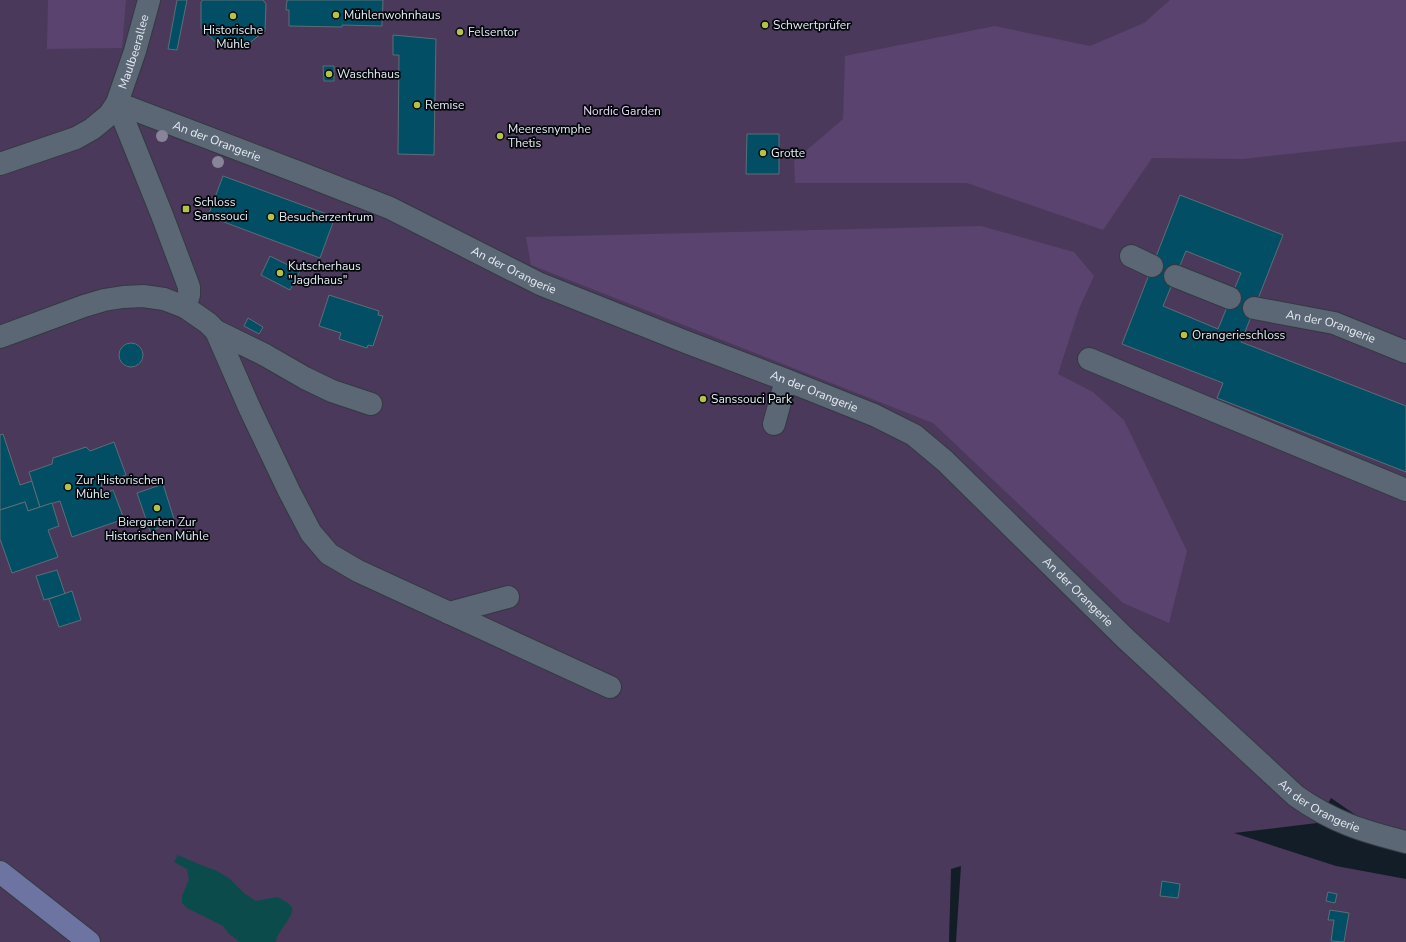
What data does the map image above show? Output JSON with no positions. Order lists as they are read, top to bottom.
{
  "streets": {
    "street": ["Maulbeerallee", "An der Orangerie"]
  },
  "crossings": [
    ["Maulbeerallee", "An der Orangerie"]
  ],
  "parks": ["Nordic Garden"],
  "places": {
    "other": [
      "Mühlenwohnhaus",
      "Historische Mühle",
      "Schwertprüfer",
      "Felsentor",
      "Waschhaus",
      "Remise",
      "Meeresnymphe Thetis",
      "Grotte",
      "Besucherzentrum",
      "Kutscherhaus \"Jagdhaus\"",
      "Orangerieschloss",
      "Sanssouci Park",
      "Zur Historischen Mühle",
      "Biergarten Zur Historischen Mühle"
    ],
    "transit": ["Schloss Sanssouci"]
  }
}
